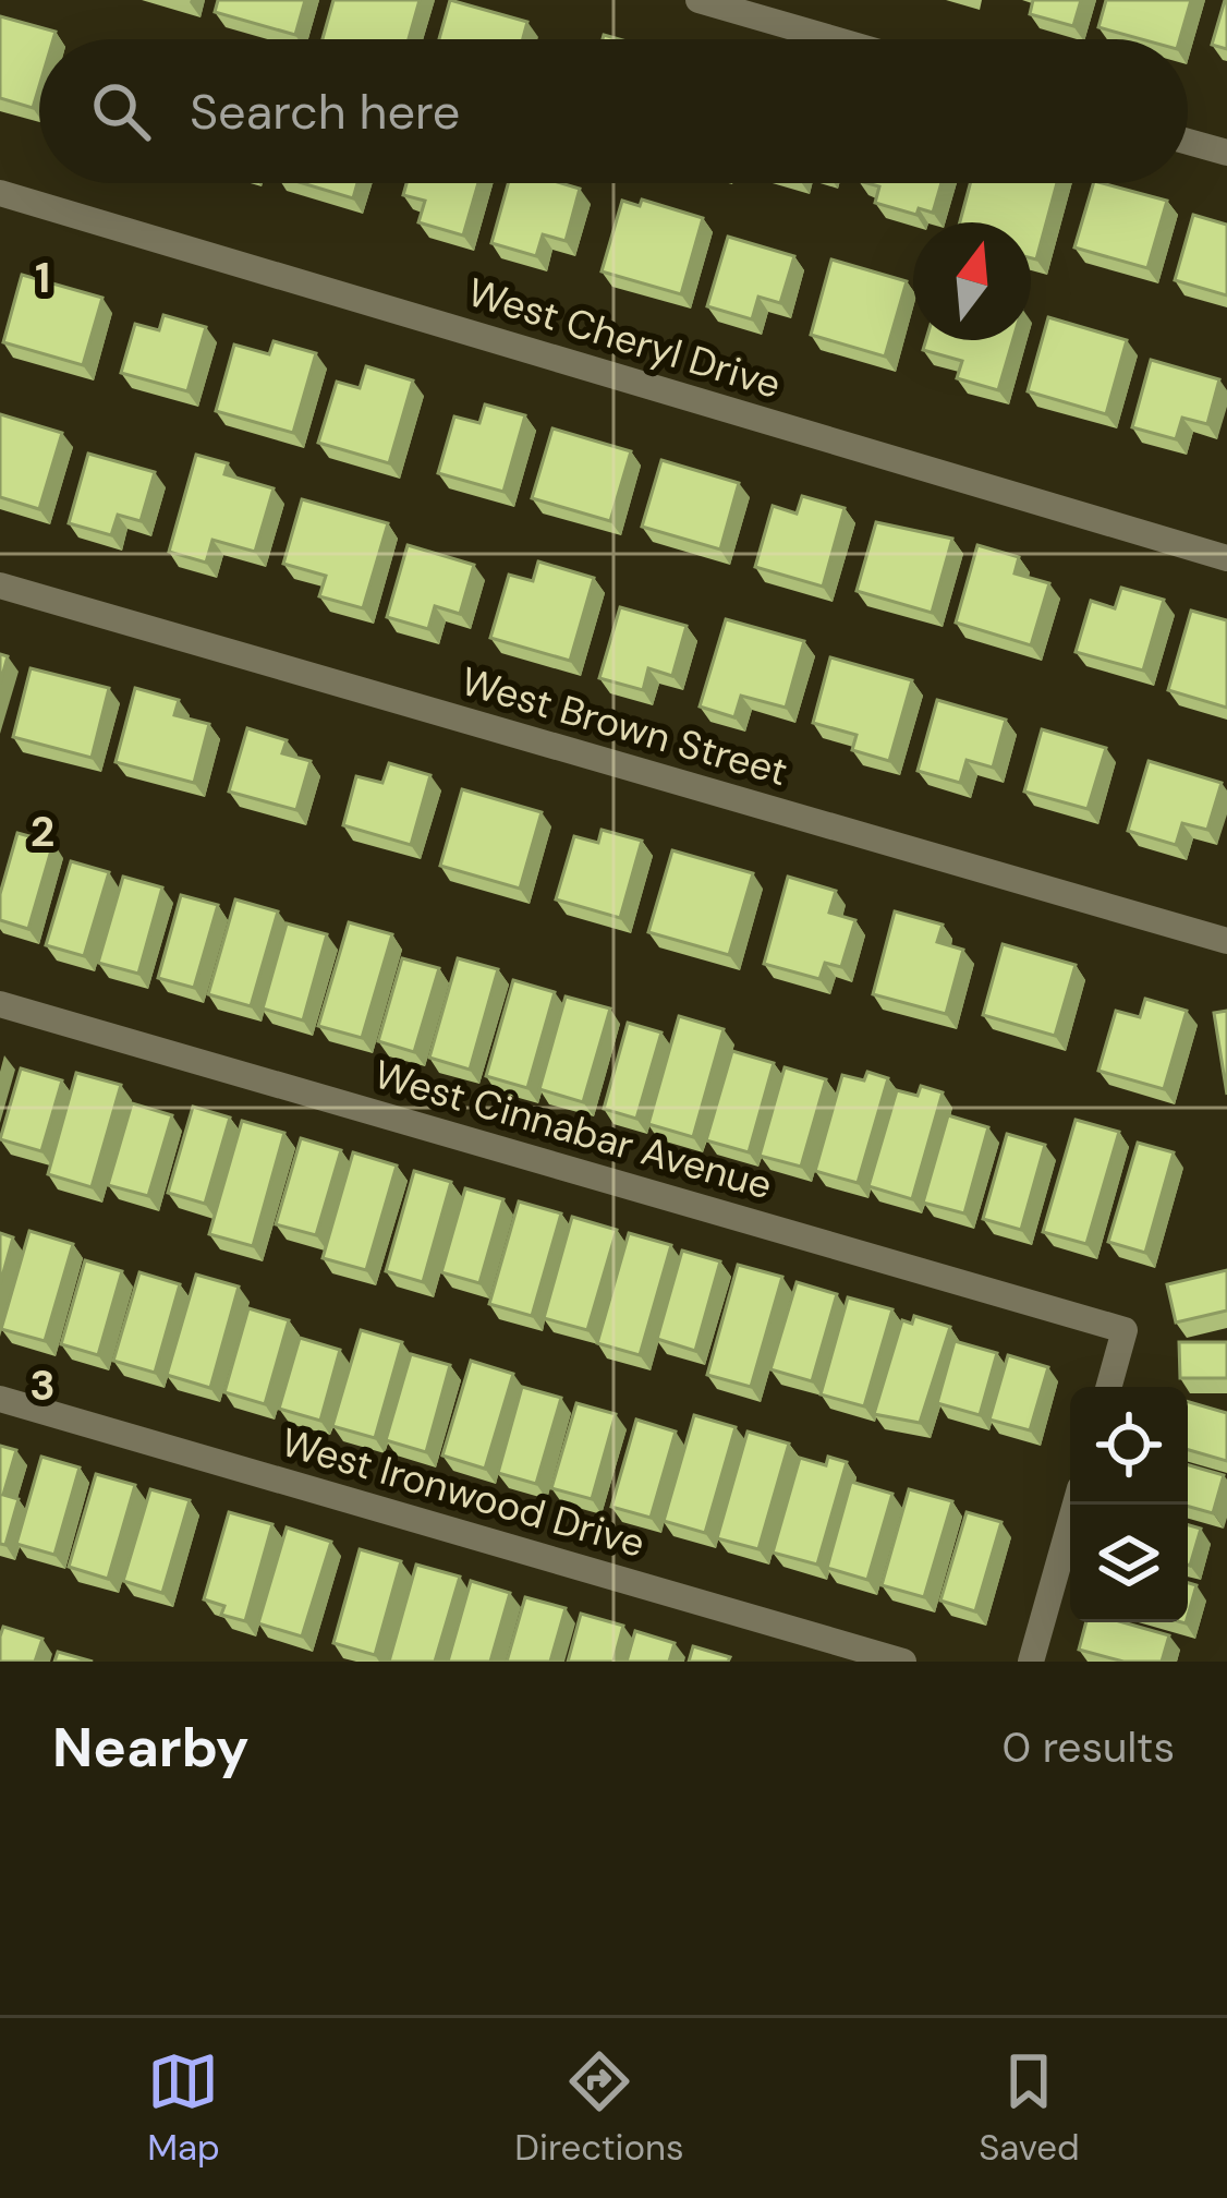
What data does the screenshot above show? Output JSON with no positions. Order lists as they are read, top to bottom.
{
  "streets": {
    "street": [
      "West Cheryl Drive",
      "West Brown Street",
      "West Cinnabar Avenue",
      "West Ironwood Drive"
    ]
  },
  "north": "top",
  "page": {
    "search": "Search here",
    "heading": ["Nearby", "0 results"],
    "nav": ["Map", "Directions", "Saved"]
  },
  "grid": {
    "rows": ["1", "2", "3"]
  }
}
